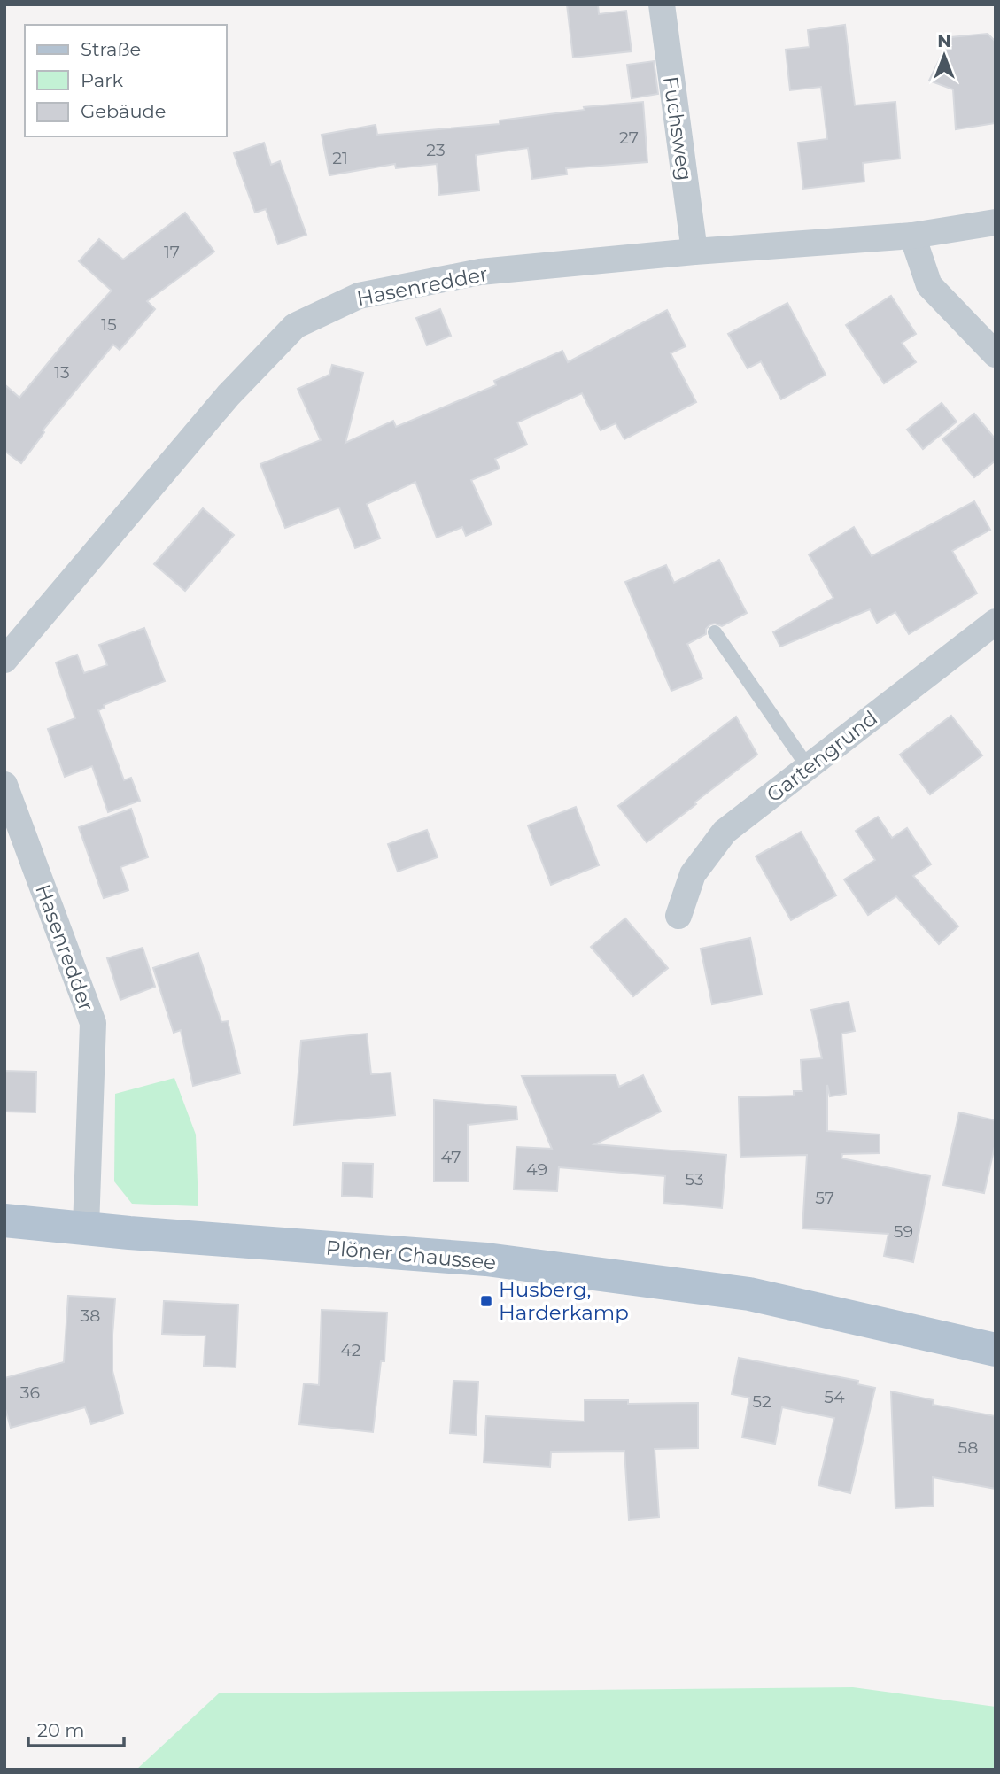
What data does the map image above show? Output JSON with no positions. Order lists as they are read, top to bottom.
{
  "streets": {
    "main road": ["Plöner Chaussee"],
    "street": ["Fuchsweg", "Hasenredder", "Gartengrund"]
  },
  "crossings": [
    ["Fuchsweg", "Hasenredder"],
    ["Hasenredder", "Plöner Chaussee"]
  ],
  "places": {
    "transit": ["Husberg, Harderkamp"]
  },
  "house_numbers": [
    "27",
    "23",
    "21",
    "17",
    "15",
    "13",
    "47",
    "49",
    "53",
    "57",
    "59",
    "38",
    "42",
    "36",
    "54",
    "52",
    "58"
  ],
  "legend": ["Straße", "Park", "Gebäude"],
  "scale_bar": "20 m",
  "north": "top"
}
